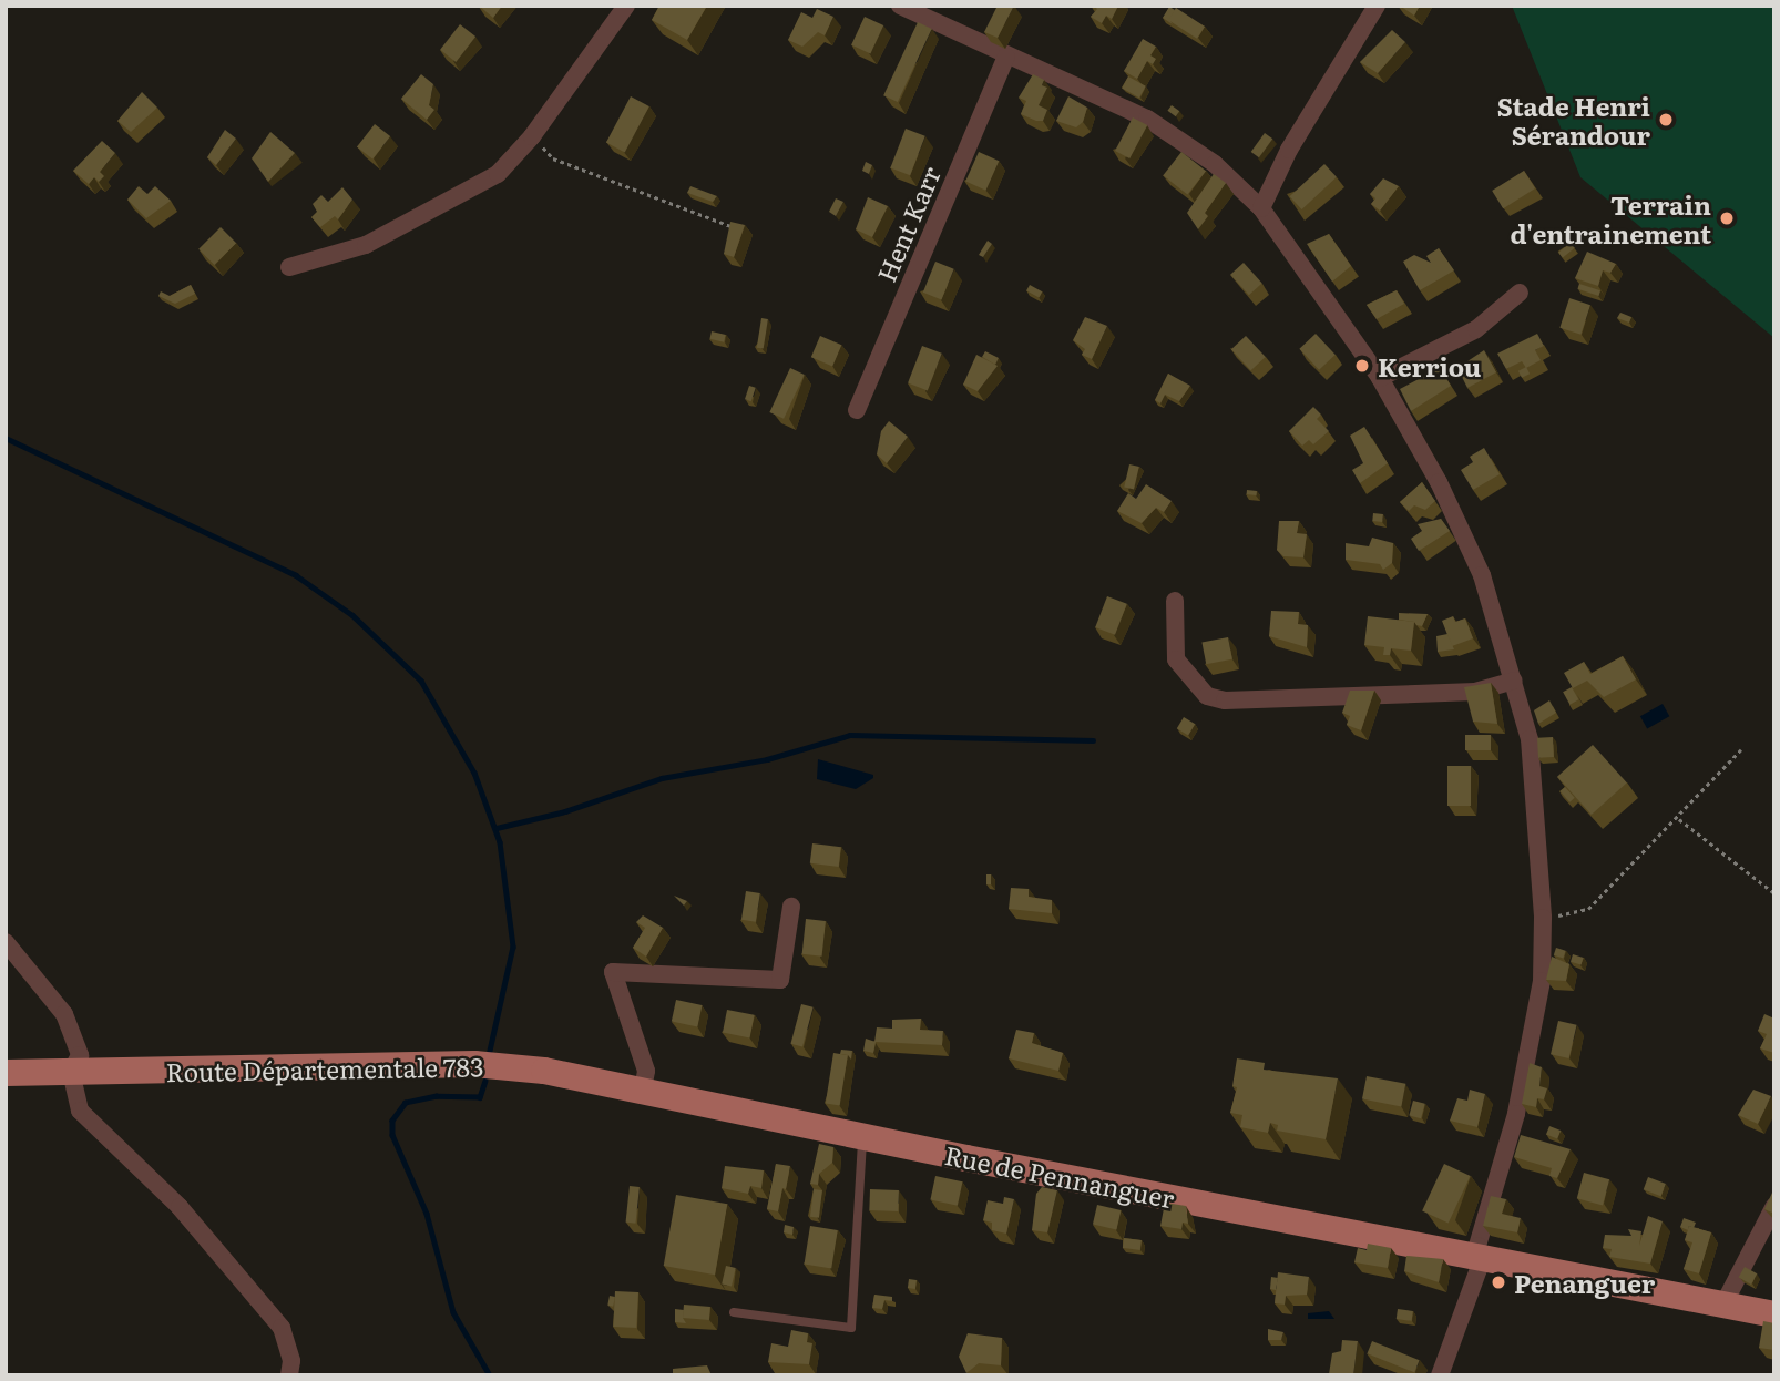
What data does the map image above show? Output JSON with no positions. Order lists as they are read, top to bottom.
{
  "streets": {
    "main road": ["Route Départementale 783", "Rue de Pennanguer"],
    "street": ["Hent Karr"]
  },
  "crossings": [
    ["Route Départementale 783", "Rue de Pennanguer"]
  ],
  "places": [
    "Stade Henri Sérandour",
    "Terrain d'entrainement",
    "Kerriou",
    "Penanguer"
  ]
}
